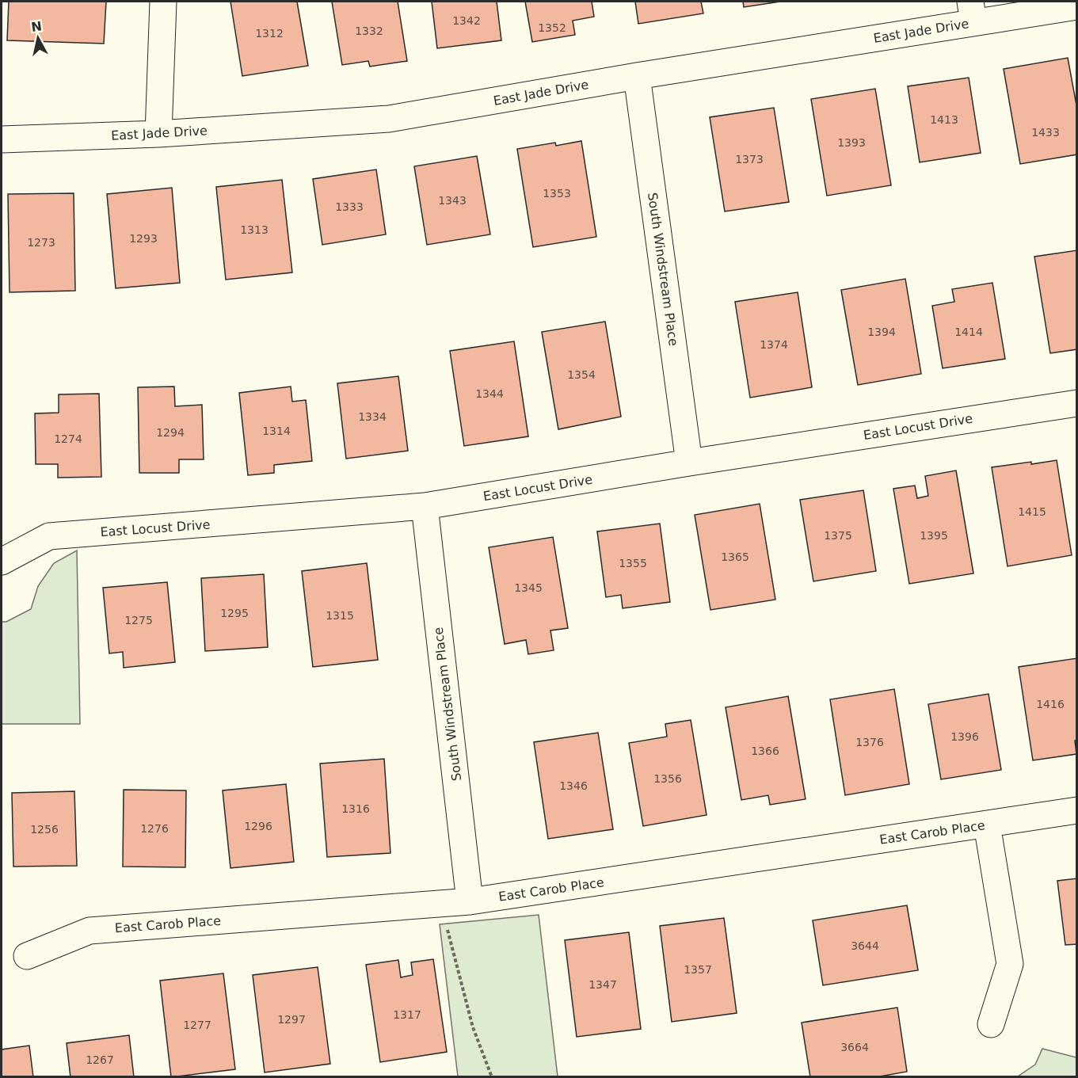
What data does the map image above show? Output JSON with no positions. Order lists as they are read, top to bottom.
{
  "streets": {
    "street": [
      "East Jade Drive",
      "South Windstream Place",
      "East Locust Drive",
      "East Carob Place"
    ]
  },
  "crossings": [
    ["East Jade Drive", "South Windstream Place"],
    ["South Windstream Place", "East Locust Drive"],
    ["South Windstream Place", "East Carob Place"]
  ],
  "house_numbers": [
    "1342",
    "1352",
    "1332",
    "1312",
    "1413",
    "1433",
    "1393",
    "1373",
    "1353",
    "1343",
    "1333",
    "1313",
    "1293",
    "1273",
    "1394",
    "1414",
    "1374",
    "1354",
    "1344",
    "1334",
    "1314",
    "1294",
    "1274",
    "1415",
    "1375",
    "1395",
    "1365",
    "1355",
    "1345",
    "1295",
    "1315",
    "1275",
    "1416",
    "1396",
    "1376",
    "1366",
    "1356",
    "1346",
    "1316",
    "1296",
    "1276",
    "1256",
    "3644",
    "1357",
    "1347",
    "1317",
    "1297",
    "1277",
    "3664",
    "1267"
  ],
  "north": "top"
}
